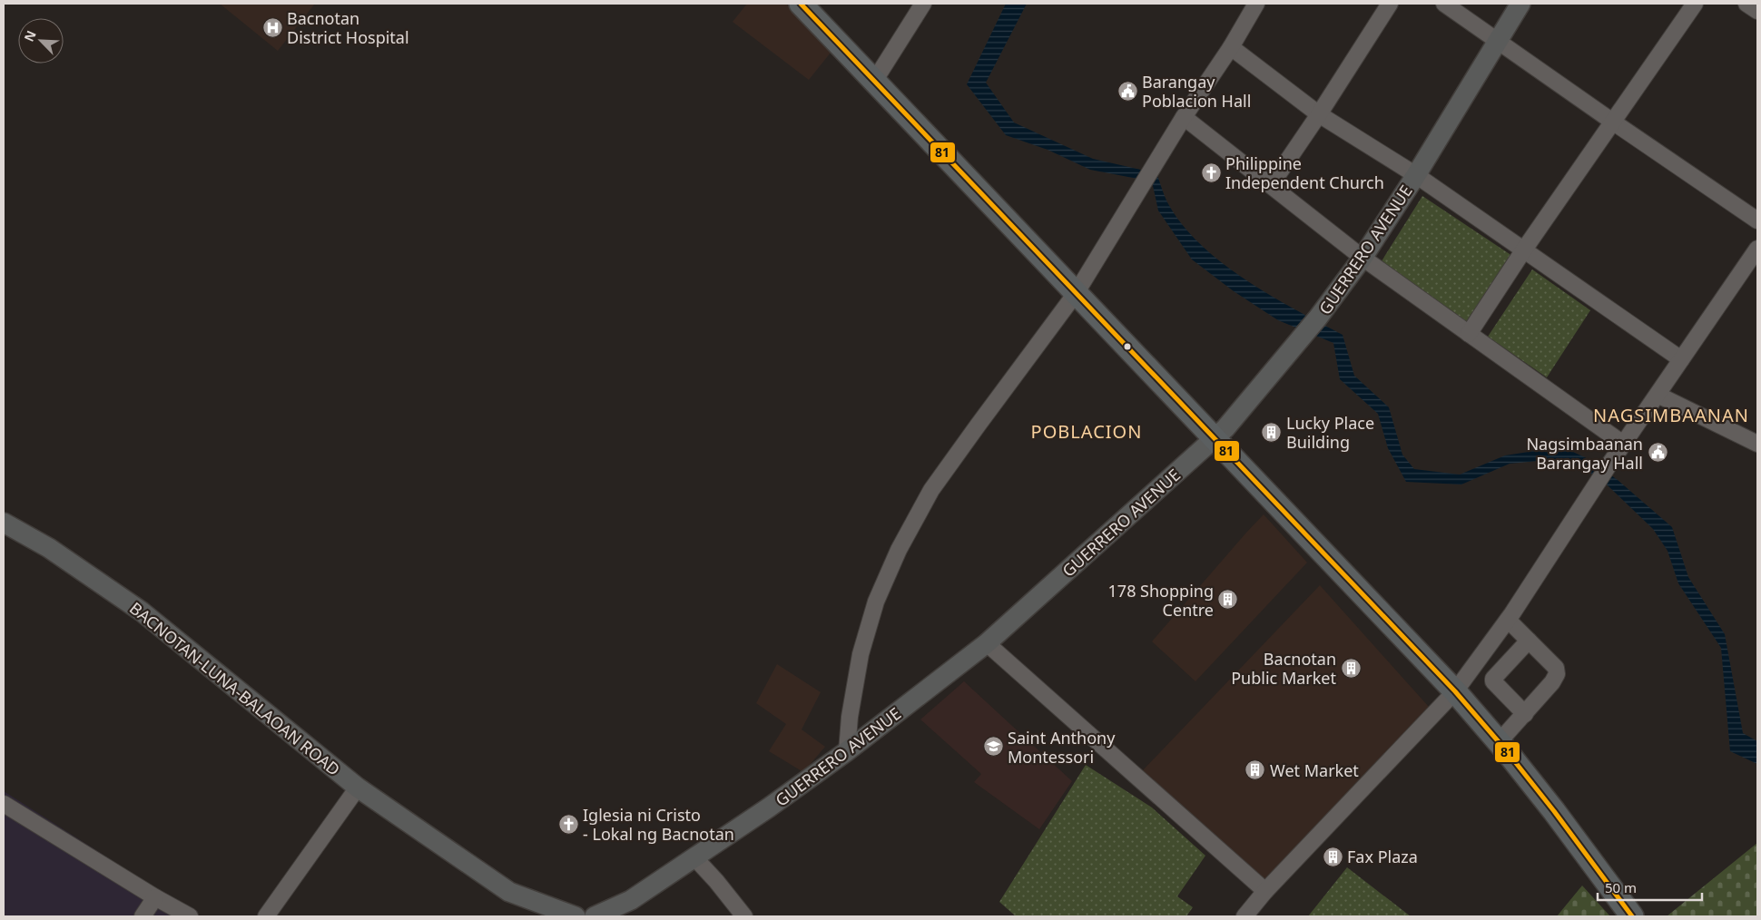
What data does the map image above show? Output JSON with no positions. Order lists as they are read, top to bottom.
{
  "streets": {
    "main road": ["GUERRERO AVENUE", "BACNOTAN-LUNA-BALAOAN ROAD"]
  },
  "districts": ["NAGSIMBAANAN", "POBLACION"],
  "places": {
    "hospital": ["Bacnotan District Hospital"],
    "public building": ["Barangay Poblacion Hall", "Nagsimbaanan Barangay Hall"],
    "church": ["Philippine Independent Church", "Iglesia ni Cristo - Lokal ng Bacnotan"],
    "building": [
      "Lucky Place Building",
      "178 Shopping Centre",
      "Bacnotan Public Market",
      "Wet Market",
      "Fax Plaza"
    ],
    "school or university": ["Saint Anthony Montessori"]
  },
  "lines": ["transit line 81"],
  "scale_bar": "50 m",
  "north": "top left"
}
